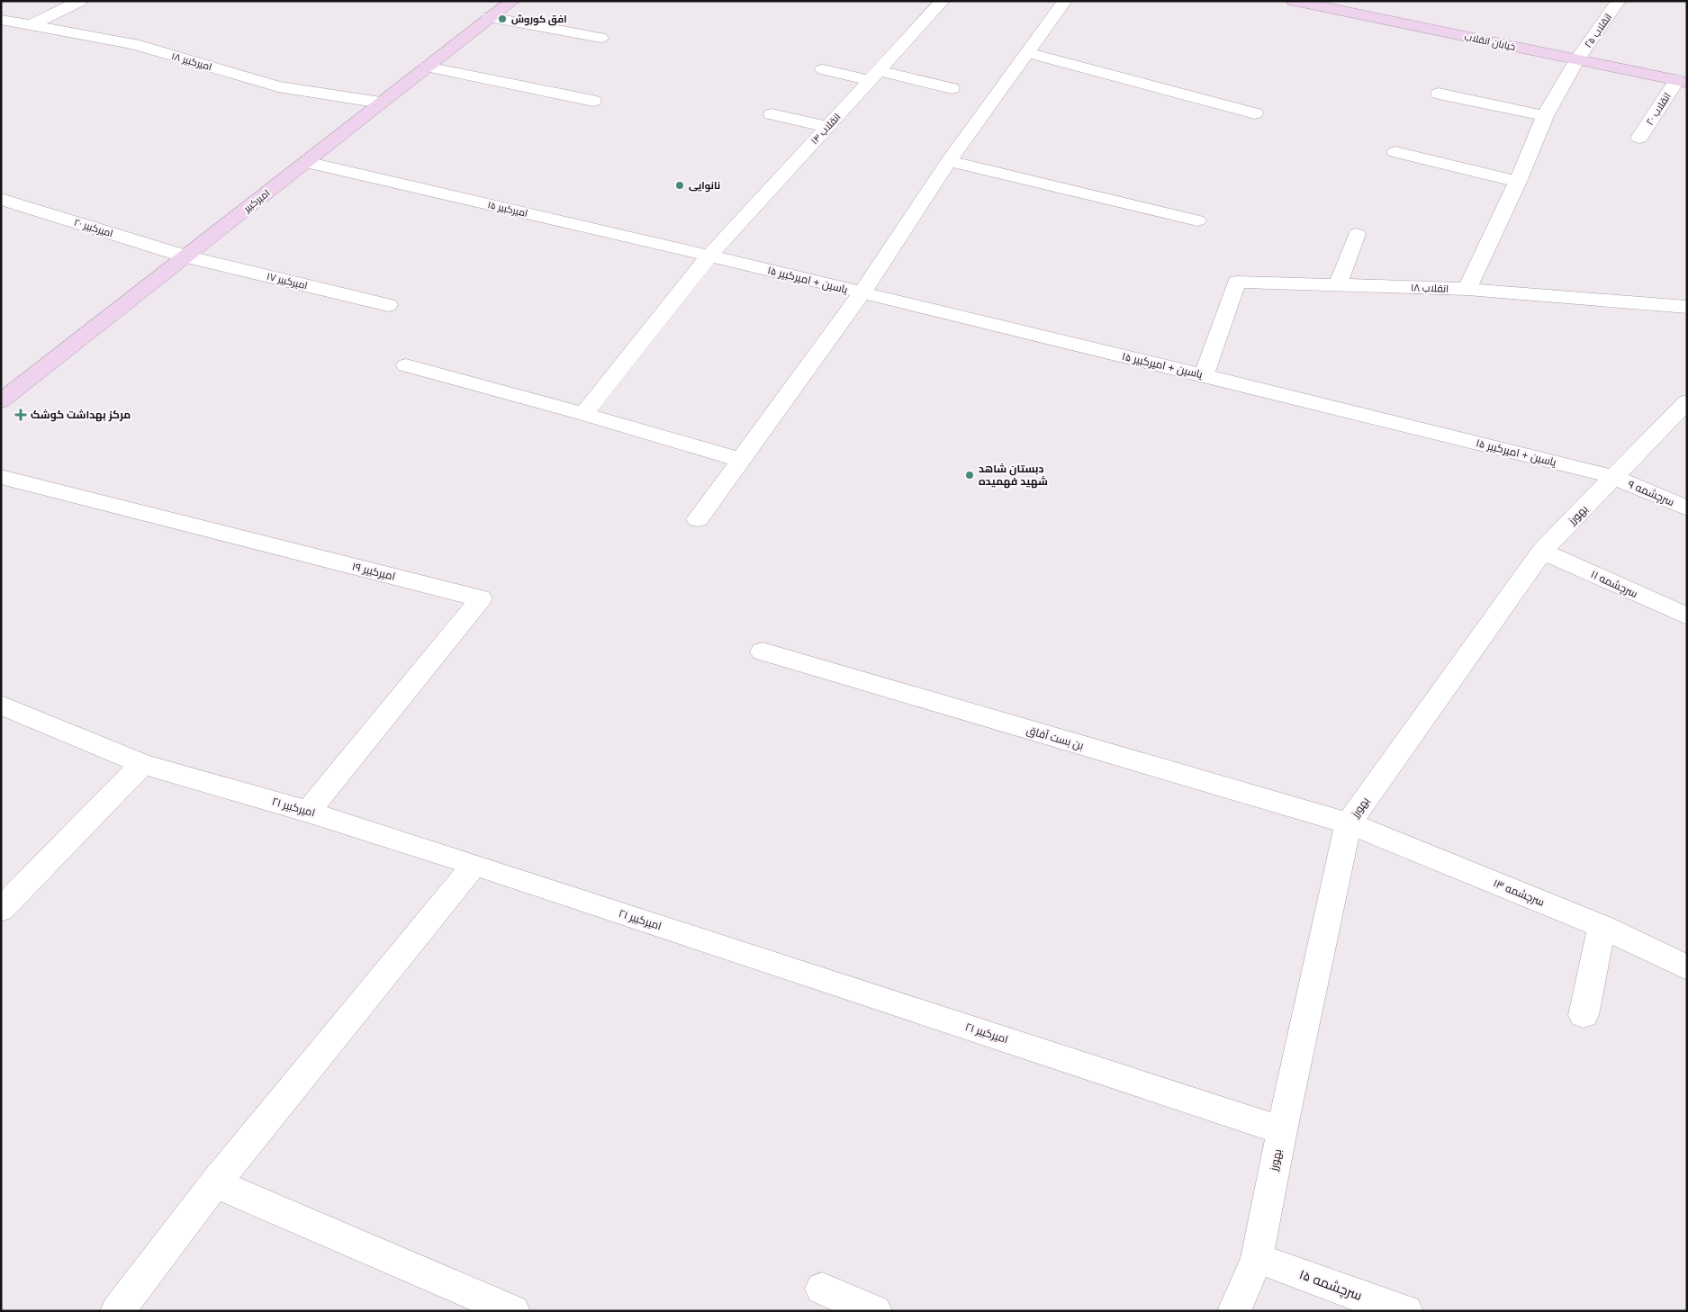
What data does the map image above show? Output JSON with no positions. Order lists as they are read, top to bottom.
{
  "streets": {
    "main road": ["خیابان انقلاب", "امیرکبیر"],
    "street": [
      "انقلاب ۲۵",
      "امیرکبیر ۱۸",
      "انقلاب ۲۰",
      "انقلاب ۱۴",
      "امیرکبیر ۱۵",
      "امیرکبیر ۲۰",
      "یاسین + امیرکبیر ۱۵",
      "امیرکبیر ۱۷",
      "انقلاب ۱۸",
      "سرچشمه ۹",
      "بهورز",
      "امیرکبیر ۱۹",
      "سرچشمه ۱۱",
      "بن بست آفاق",
      "امیرکبیر ۲۱",
      "سرچشمه ۱۳",
      "سرچشمه ۱۵"
    ]
  },
  "crossings": [
    ["انقلاب ۲۵", "خیابان انقلاب"],
    ["خیابان انقلاب", "انقلاب ۲۰"],
    ["امیرکبیر ۱۸", "امیرکبیر"],
    ["انقلاب ۱۴", "امیرکبیر ۱۵"],
    ["انقلاب ۱۴", "یاسین + امیرکبیر ۱۵"],
    ["امیرکبیر", "امیرکبیر ۱۵"],
    ["امیرکبیر", "امیرکبیر ۲۰"],
    ["امیرکبیر", "امیرکبیر ۱۷"],
    ["امیرکبیر ۱۵", "یاسین + امیرکبیر ۱۵"],
    ["امیرکبیر ۲۰", "امیرکبیر ۱۷"],
    ["یاسین + امیرکبیر ۱۵", "انقلاب ۱۸"],
    ["یاسین + امیرکبیر ۱۵", "سرچشمه ۹"],
    ["یاسین + امیرکبیر ۱۵", "بهورز"],
    ["سرچشمه ۹", "بهورز"],
    ["بهورز", "سرچشمه ۱۱"],
    ["بهورز", "بن بست آفاق"],
    ["بهورز", "امیرکبیر ۲۱"],
    ["بهورز", "سرچشمه ۱۳"],
    ["بهورز", "سرچشمه ۱۵"],
    ["امیرکبیر ۱۹", "امیرکبیر ۲۱"],
    ["بن بست آفاق", "سرچشمه ۱۳"]
  ],
  "places": {
    "other": ["افق کوروش", "نانوایی", "دبستان شاهد شهید فهمیده"],
    "health": ["مرکز بهداشت کوشک"]
  }
}
